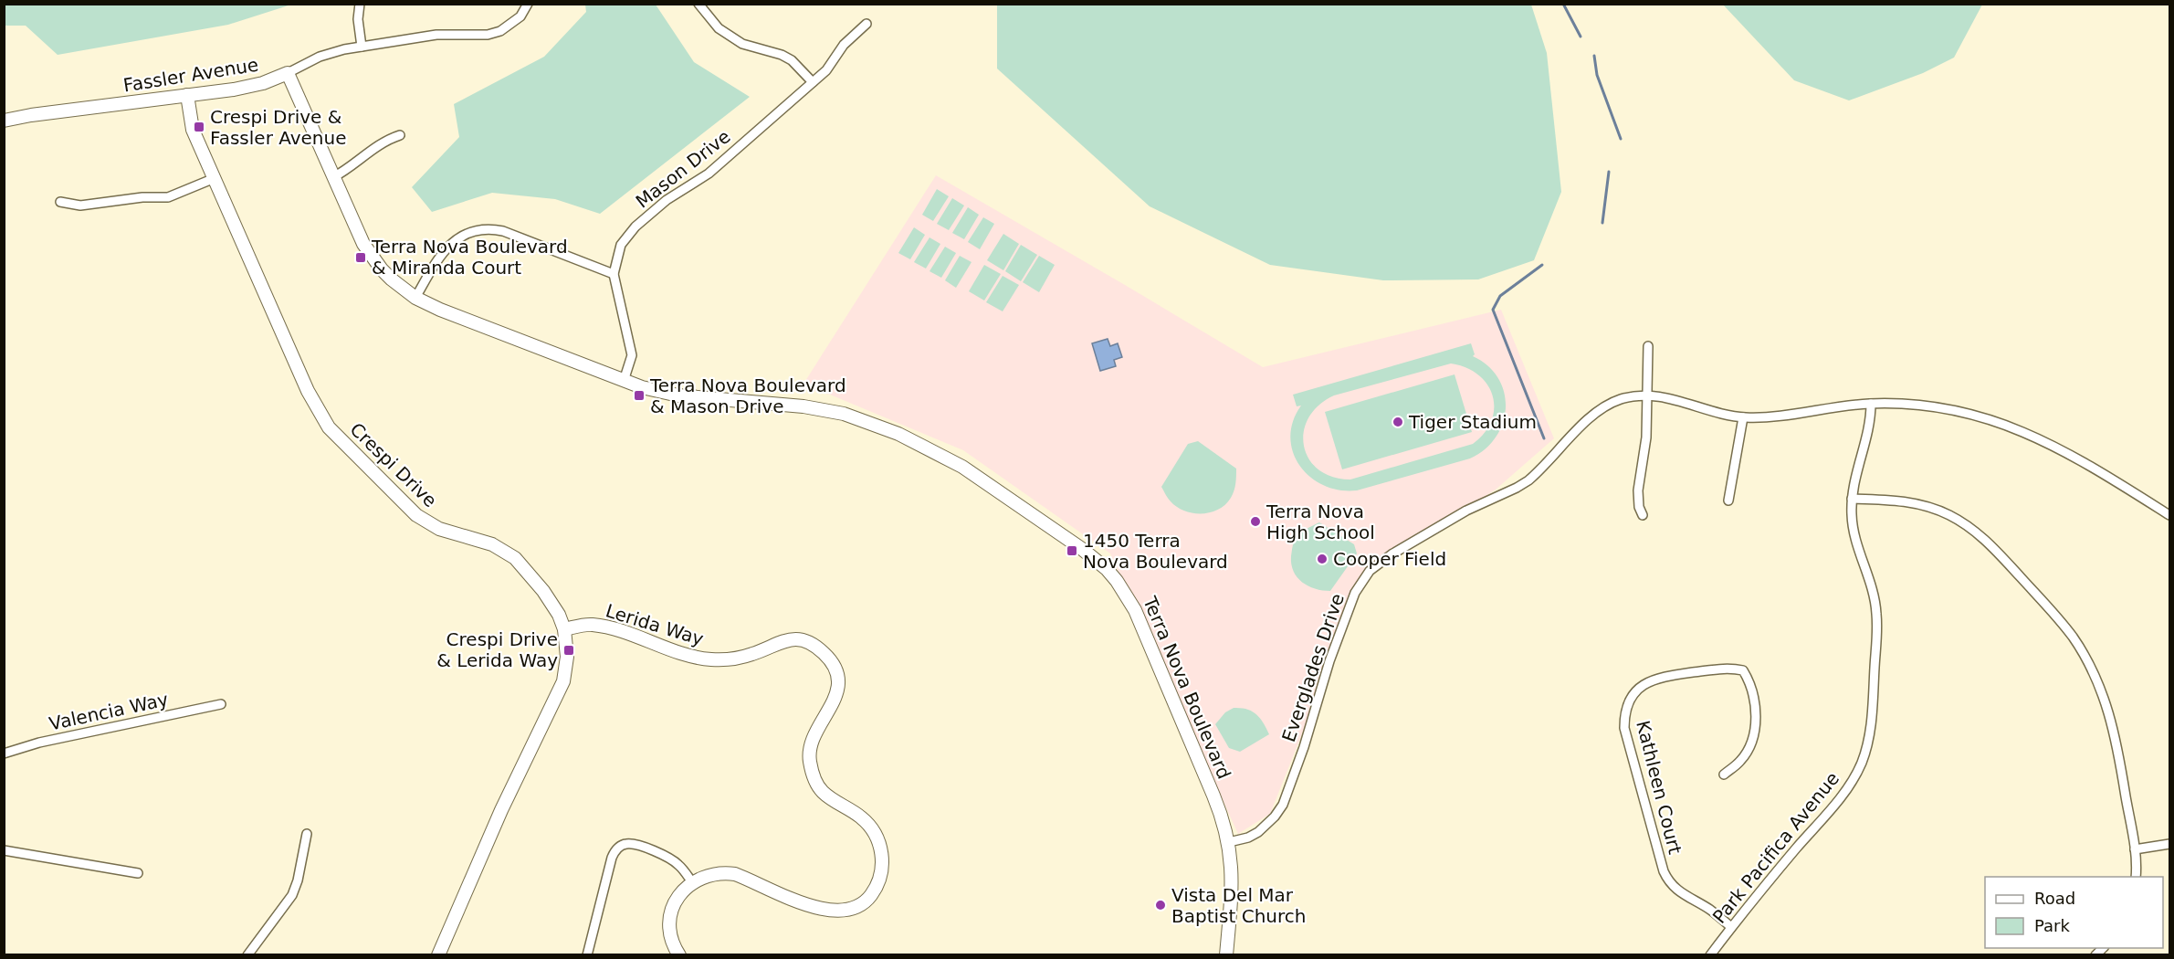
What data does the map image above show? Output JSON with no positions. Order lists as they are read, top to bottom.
{
  "streets": {
    "street": [
      "Fassler Avenue",
      "Mason Drive",
      "Crespi Drive",
      "Lerida Way",
      "Everglades Drive",
      "Terra Nova Boulevard",
      "Valencia Way",
      "Kathleen Court",
      "Park Pacifica Avenue"
    ]
  },
  "crossings": [
    ["Fassler Avenue", "Crespi Drive"],
    ["Fassler Avenue", "Terra Nova Boulevard"],
    ["Mason Drive", "Terra Nova Boulevard"],
    ["Crespi Drive", "Lerida Way"],
    ["Everglades Drive", "Terra Nova Boulevard"],
    ["Everglades Drive", "Park Pacifica Avenue"],
    ["Kathleen Court", "Park Pacifica Avenue"]
  ],
  "places": {
    "transit": [
      "Crespi Drive & Fassler Avenue",
      "Terra Nova Boulevard & Miranda Court",
      "Terra Nova Boulevard & Mason Drive",
      "1450 Terra Nova Boulevard",
      "Crespi Drive & Lerida Way"
    ],
    "other": [
      "Tiger Stadium",
      "Terra Nova High School",
      "Cooper Field",
      "Vista Del Mar Baptist Church"
    ]
  },
  "legend": ["Road", "Park"]
}
